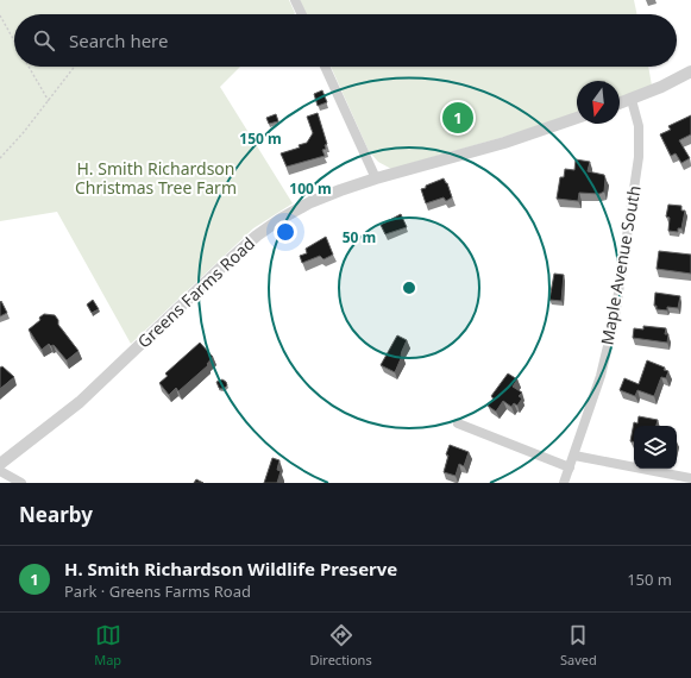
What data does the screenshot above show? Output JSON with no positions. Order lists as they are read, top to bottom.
{
  "streets": {
    "street": ["Maple Avenue South", "Greens Farms Road"]
  },
  "parks": ["H. Smith Richardson Christmas Tree Farm"],
  "north": "bottom",
  "page": {
    "search": "Search here",
    "pins": "1",
    "heading": "Nearby",
    "list": [
      {
        "mark": "1",
        "name": "H. Smith Richardson Wildlife Preserve",
        "note": "Park · Greens Farms Road",
        "value": "150 m"
      }
    ],
    "nav": ["Map", "Directions", "Saved"]
  },
  "rings": ["150 m", "100 m", "50 m"]
}
